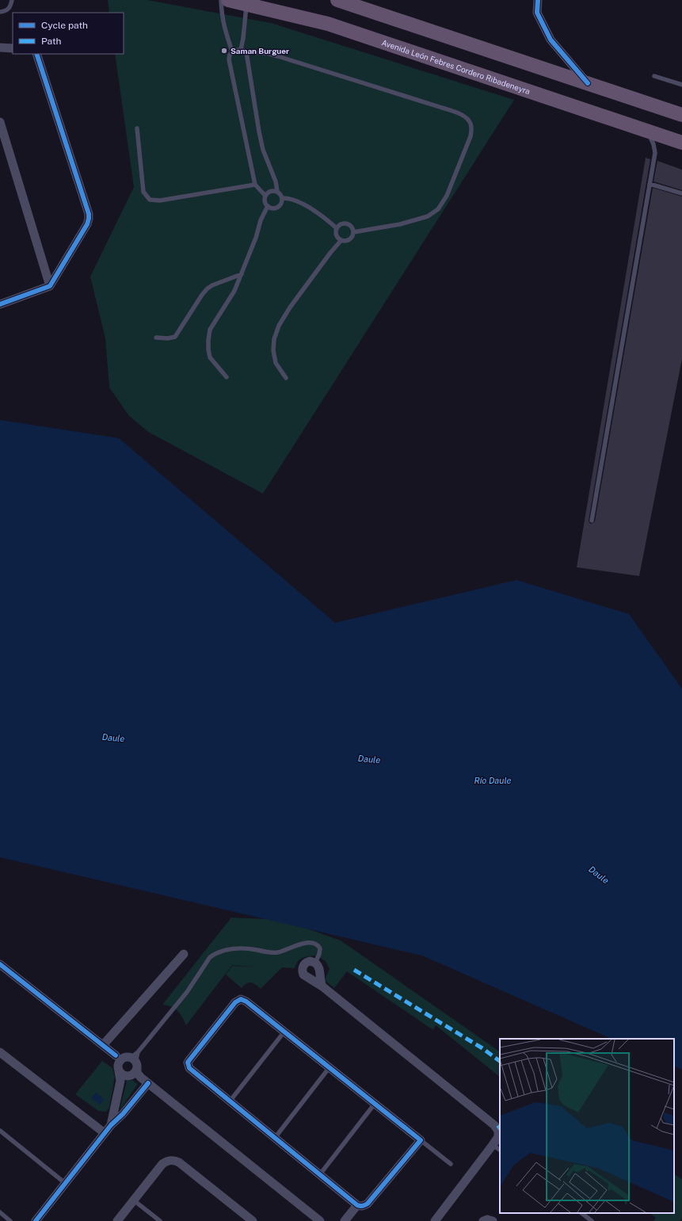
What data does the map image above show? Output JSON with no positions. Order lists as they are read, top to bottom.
{
  "streets": {
    "highway": ["Avenida León Febres Cordero Ribadeneyra"]
  },
  "water": ["Daule", "Río Daule"],
  "places": ["Saman Burguer"],
  "legend": ["Cycle path", "Path"]
}
